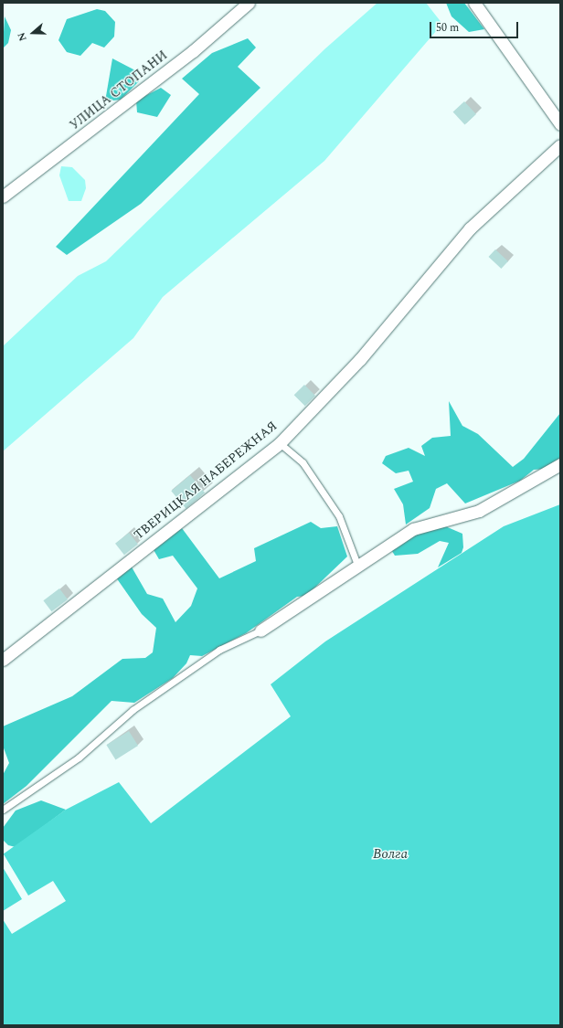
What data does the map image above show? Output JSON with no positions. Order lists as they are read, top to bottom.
{
  "streets": {
    "street": ["УЛИЦА СТОПАНИ", "ТВЕРИЦКАЯ НАБЕРЕЖНАЯ"]
  },
  "water": ["Волга"],
  "scale_bar": "50 m",
  "north": "left"
}
